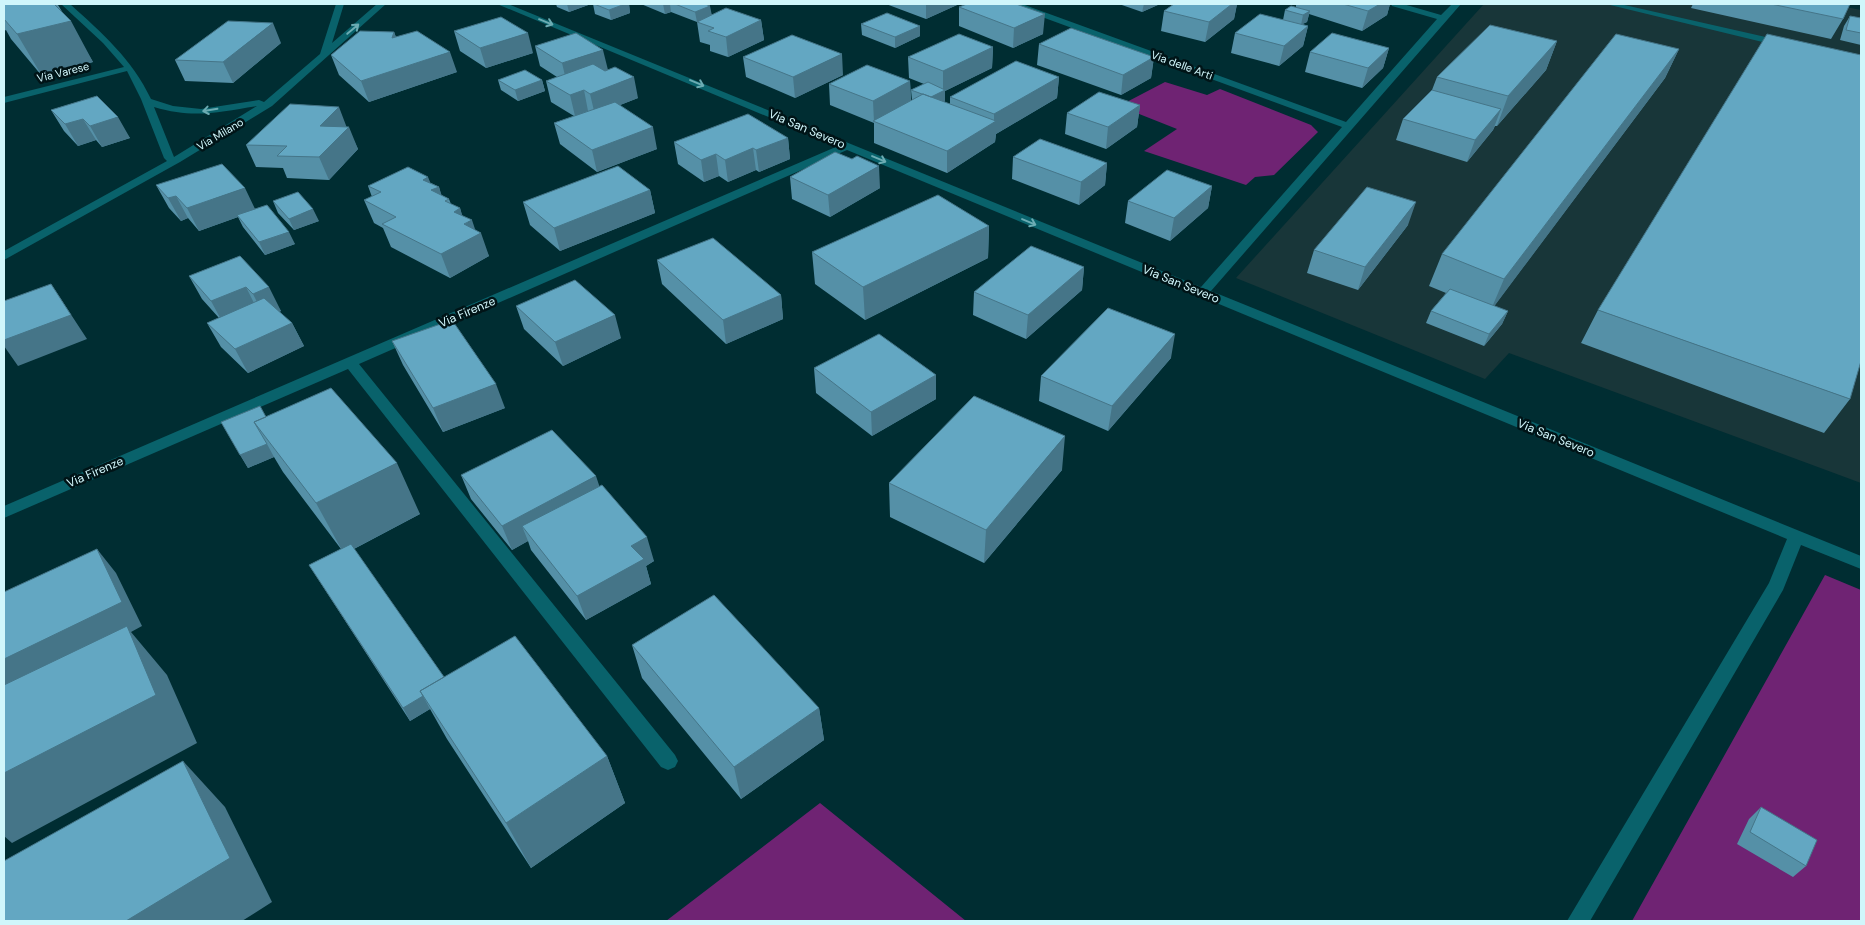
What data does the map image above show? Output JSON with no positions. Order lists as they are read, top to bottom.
{
  "streets": {
    "street": [
      "Via delle Arti",
      "Via Varese",
      "Via San Severo",
      "Via Milano",
      "Via Firenze"
    ]
  },
  "crossings": [
    ["Via San Severo", "Via Firenze"]
  ],
  "one_way": ["Via San Severo"]
}
